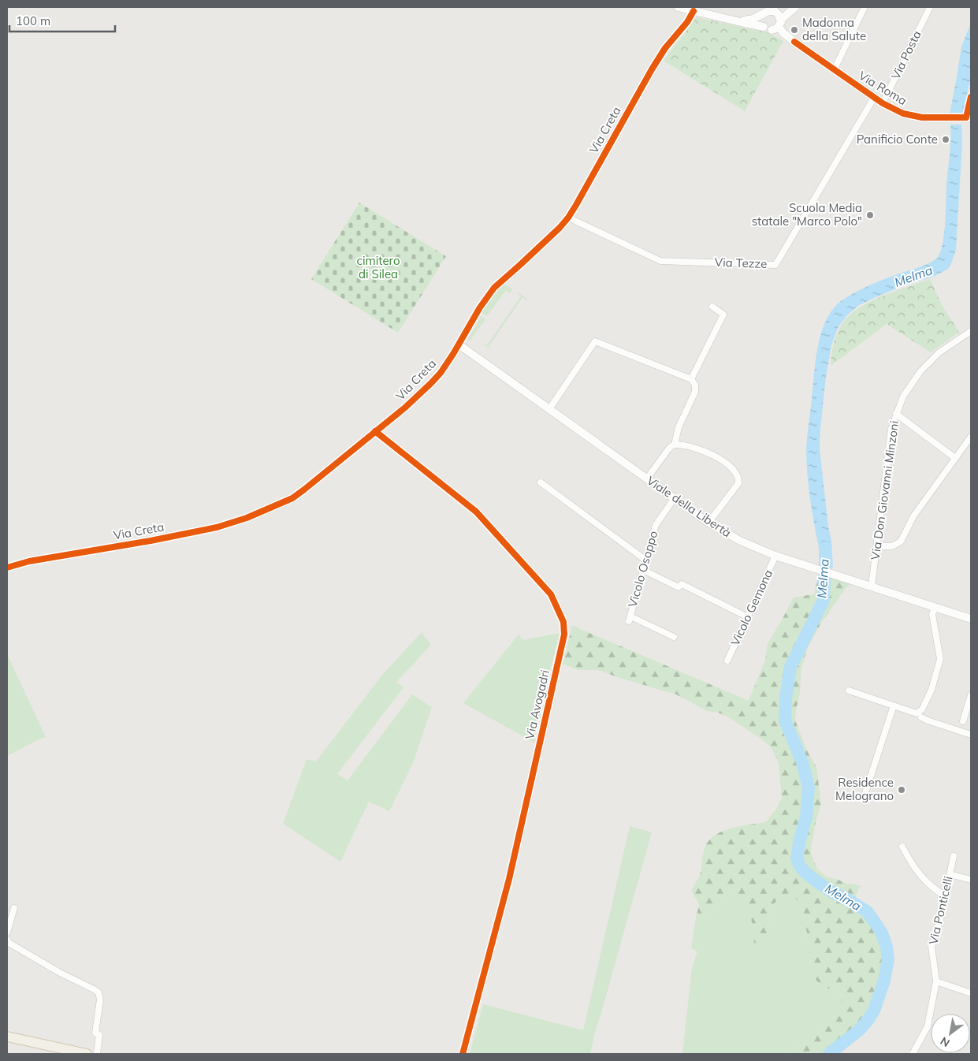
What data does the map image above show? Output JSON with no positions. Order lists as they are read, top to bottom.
{
  "streets": {
    "street": [
      "Via Posta",
      "Via Roma",
      "Via Creta",
      "Via Tezze",
      "Via Don Giovanni Minzoni",
      "Viale della Libertà",
      "Vicolo Osoppo",
      "Vicolo Gemona",
      "Via Avogadri",
      "Via Ponticelli"
    ]
  },
  "crossings": [
    ["Via Posta", "Via Roma"],
    ["Via Roma", "Via Tezze"],
    ["Via Creta", "Via Tezze"],
    ["Via Creta", "Viale della Libertà"],
    ["Via Creta", "Via Avogadri"],
    ["Via Don Giovanni Minzoni", "Viale della Libertà"],
    ["Viale della Libertà", "Vicolo Osoppo"],
    ["Viale della Libertà", "Vicolo Gemona"]
  ],
  "water": ["Melma"],
  "parks": ["cimitero di Silea"],
  "places": [
    "Madonna della Salute",
    "Panificio Conte",
    "Scuola Media statale \"Marco Polo\"",
    "Residence Melograno"
  ],
  "scale_bar": "100 m",
  "north": "bottom left"
}
